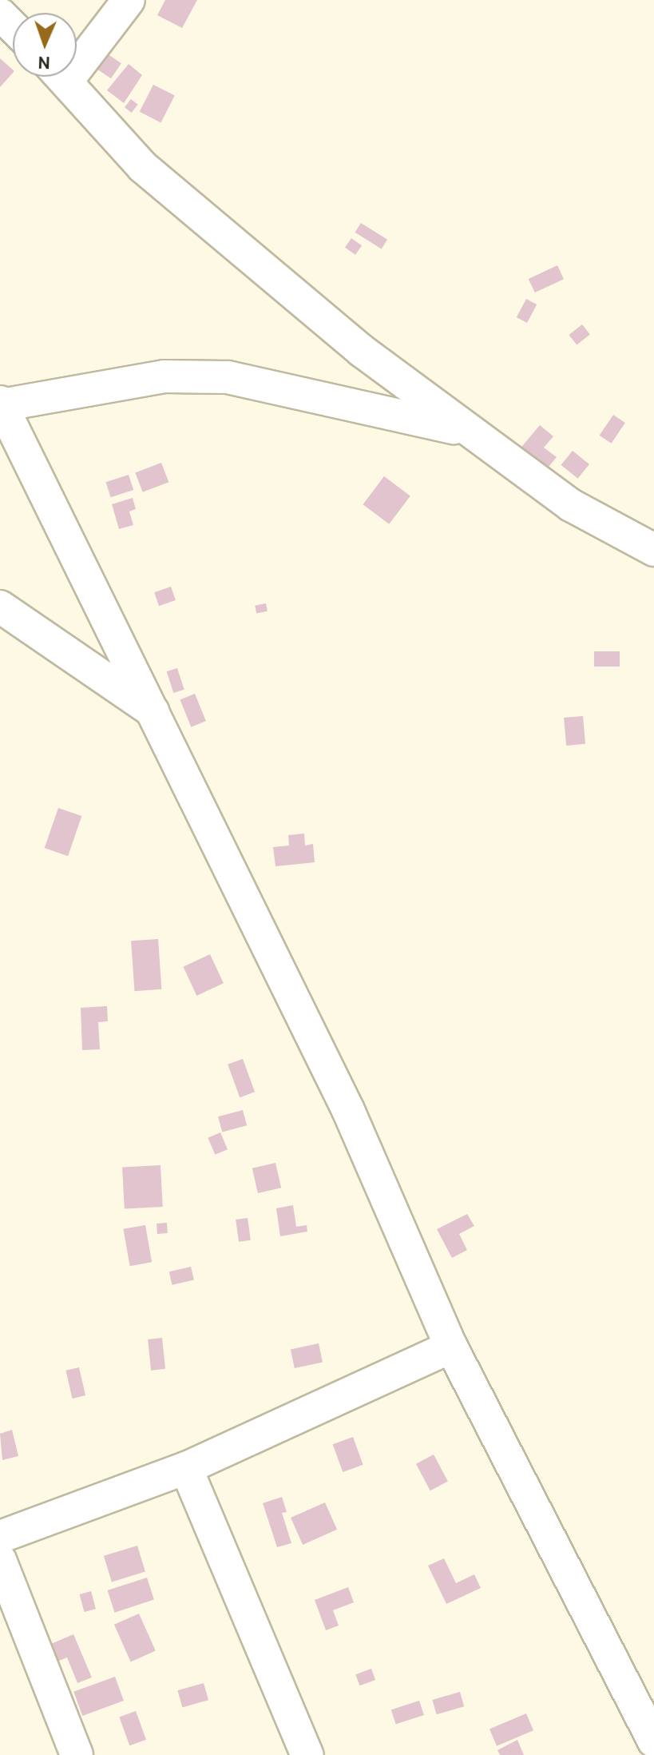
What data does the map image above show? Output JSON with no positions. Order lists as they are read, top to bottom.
{
  "north": "bottom"
}
